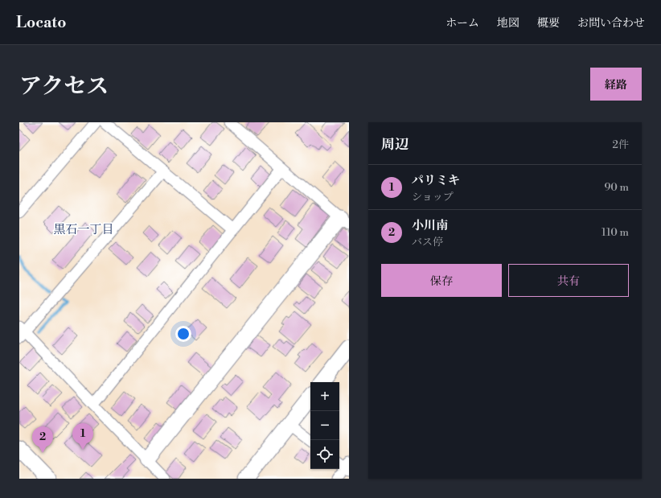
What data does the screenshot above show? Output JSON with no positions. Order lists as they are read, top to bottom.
{
  "districts": ["黒石一丁目"],
  "page": {
    "header": "Locato",
    "nav": [
      "ホーム",
      "地図",
      "概要",
      "お問い合わせ"
    ],
    "title": "アクセス",
    "buttons": [
      "経路",
      ["保存", "共有"]
    ],
    "heading": ["周辺", "2件"],
    "list": [
      {
        "mark": "1",
        "name": "パリミキ",
        "note": "ショップ",
        "value": "90 m"
      },
      {
        "mark": "2",
        "name": "小川南",
        "note": "バス停",
        "value": "110 m"
      }
    ],
    "map_buttons": ["+", "−"],
    "pins": ["1", "2"]
  }
}
